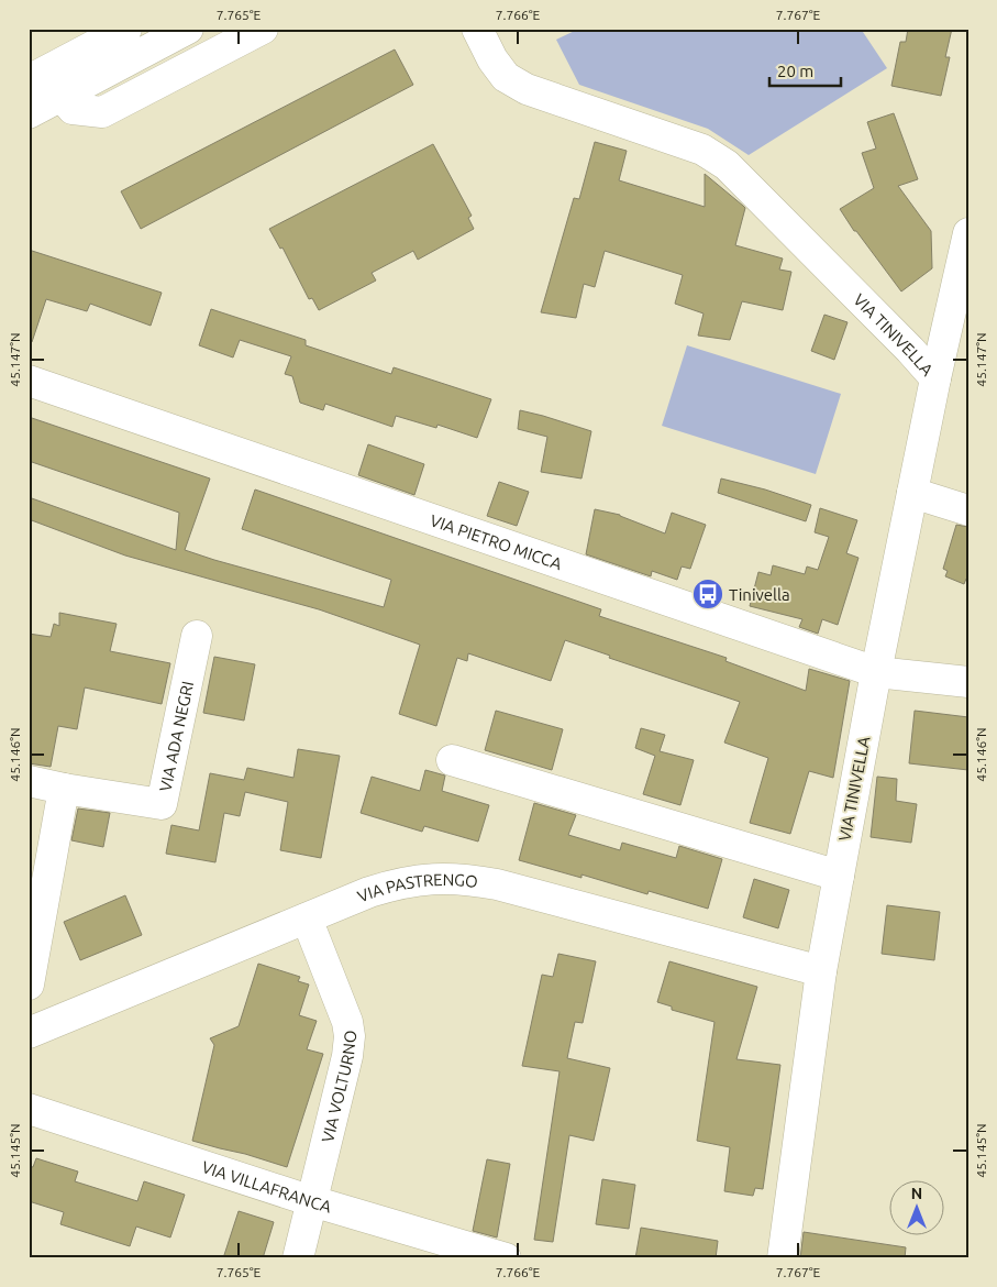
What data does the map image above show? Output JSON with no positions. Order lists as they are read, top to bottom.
{
  "streets": {
    "street": [
      "VIA TINIVELLA",
      "VIA PIETRO MICCA",
      "VIA ADA NEGRI",
      "VIA PASTRENGO",
      "VIA VOLTURNO",
      "VIA VILLAFRANCA"
    ]
  },
  "crossings": [
    ["VIA TINIVELLA", "VIA PIETRO MICCA"],
    ["VIA TINIVELLA", "VIA PASTRENGO"],
    ["VIA PASTRENGO", "VIA VOLTURNO"],
    ["VIA VOLTURNO", "VIA VILLAFRANCA"]
  ],
  "places": {
    "bus stop": ["Tinivella"]
  },
  "scale_bar": "20 m",
  "north": "top",
  "coordinates": [
    "7.765°E",
    "7.766°E",
    "7.767°E",
    "45.147°N",
    "45.146°N",
    "45.145°N"
  ]
}
